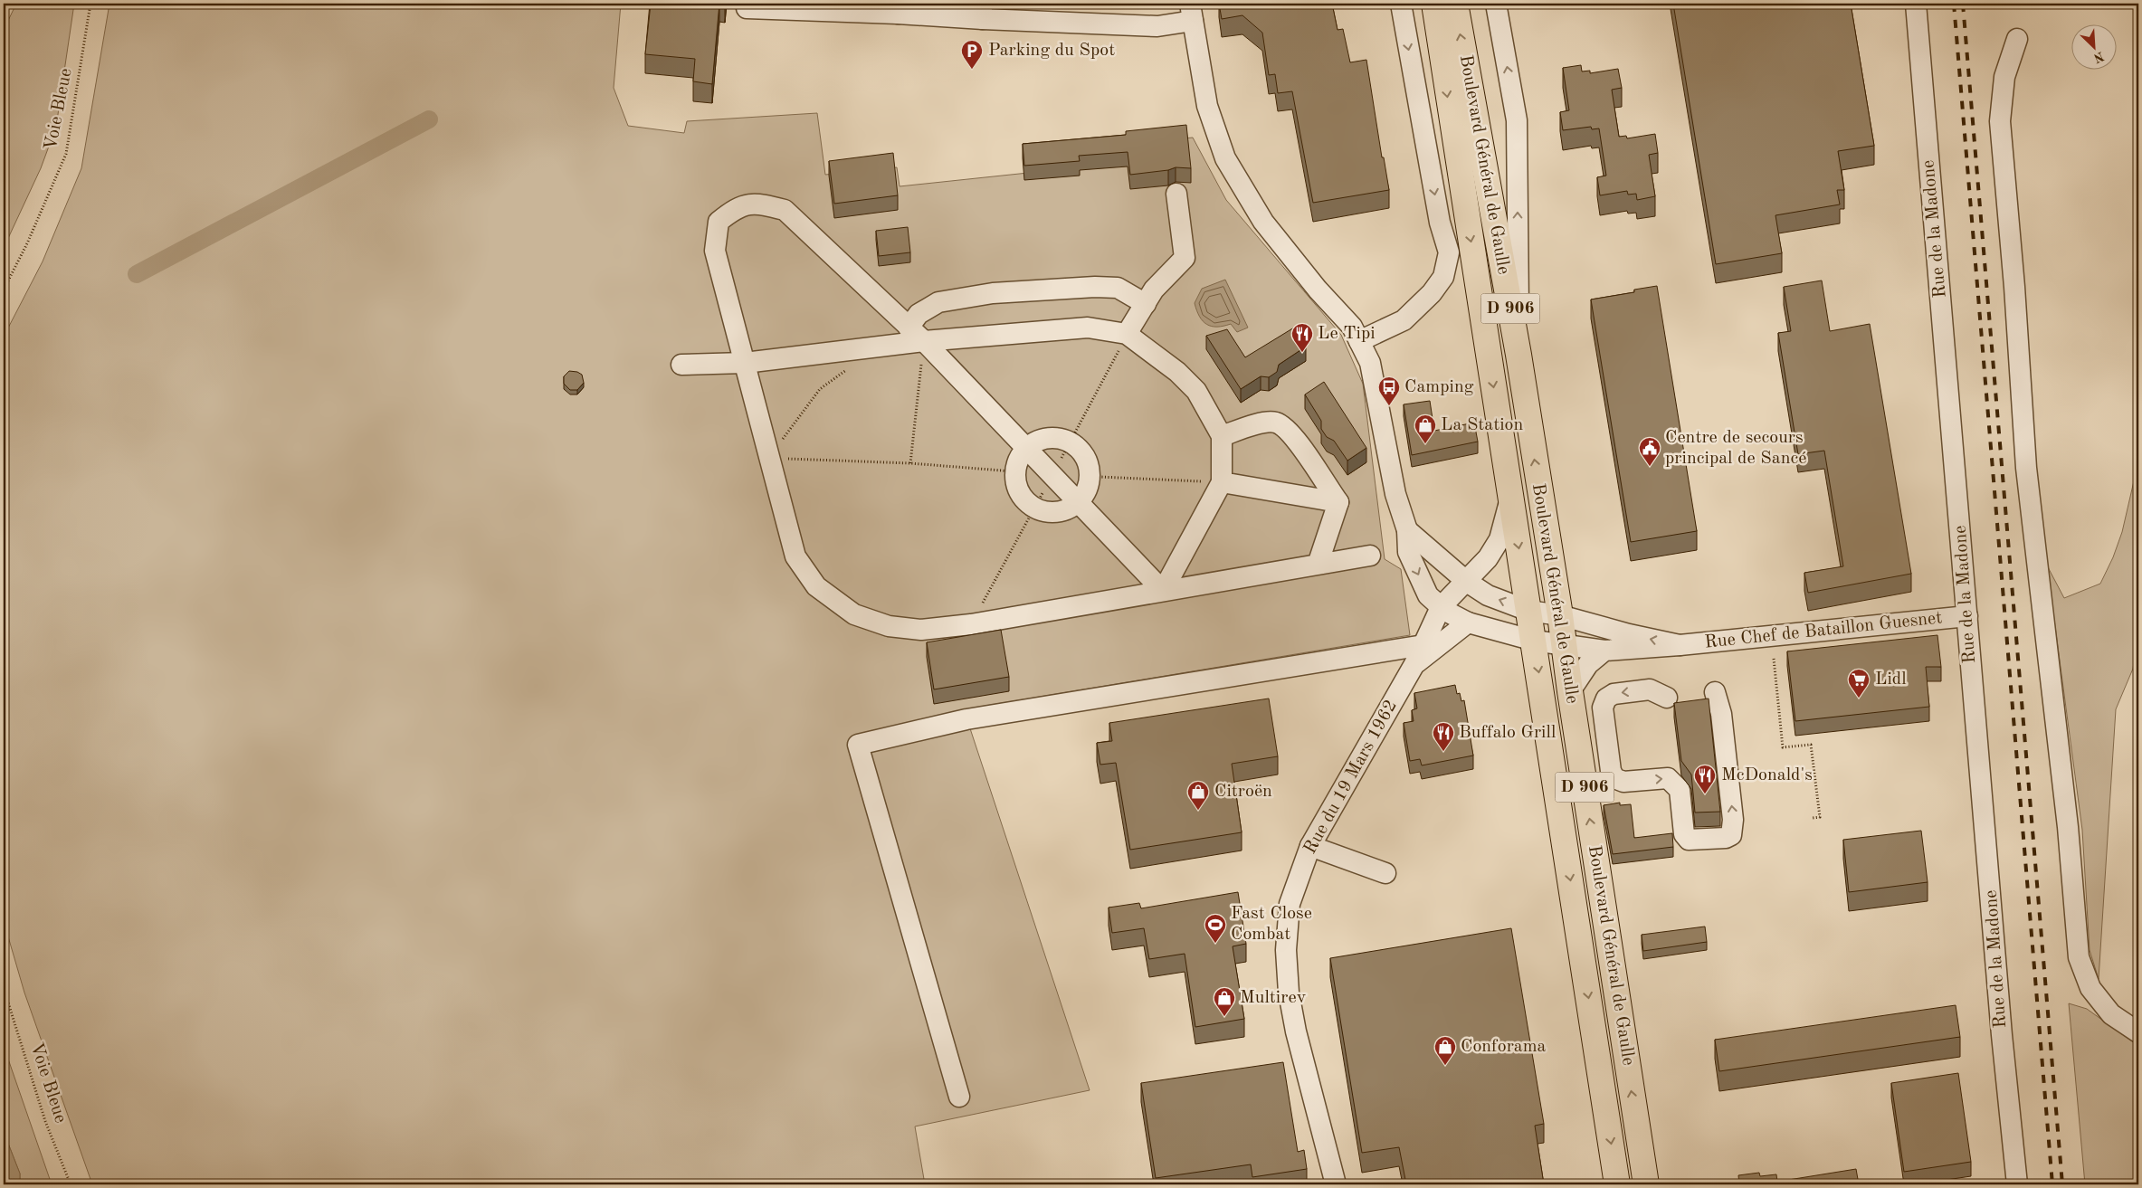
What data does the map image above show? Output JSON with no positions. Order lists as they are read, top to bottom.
{
  "streets": {
    "main road": ["Boulevard Général de Gaulle", "D 906"],
    "street": ["Rue de la Madone", "Rue Chef de Bataillon Guesnet", "Rue du 19 Mars 1962"],
    "path": ["Voie Bleue"]
  },
  "crossings": [
    ["Boulevard Général de Gaulle", "Rue Chef de Bataillon Guesnet"],
    ["Boulevard Général de Gaulle", "Rue du 19 Mars 1962"],
    ["Rue de la Madone", "Rue Chef de Bataillon Guesnet"],
    ["Rue Chef de Bataillon Guesnet", "Rue du 19 Mars 1962"]
  ],
  "places": {
    "parking": ["Parking du Spot"],
    "restaurant": ["Le Tipi", "Buffalo Grill", "McDonald's"],
    "bus stop": ["Camping"],
    "shop": [
      "La Station",
      "Citroën",
      "Multirev",
      "Conforama"
    ],
    "public building": ["Centre de secours principal de Sancé"],
    "supermarket": ["Lidl"],
    "sports": ["Fast Close Combat"]
  },
  "north": "bottom right"
}
